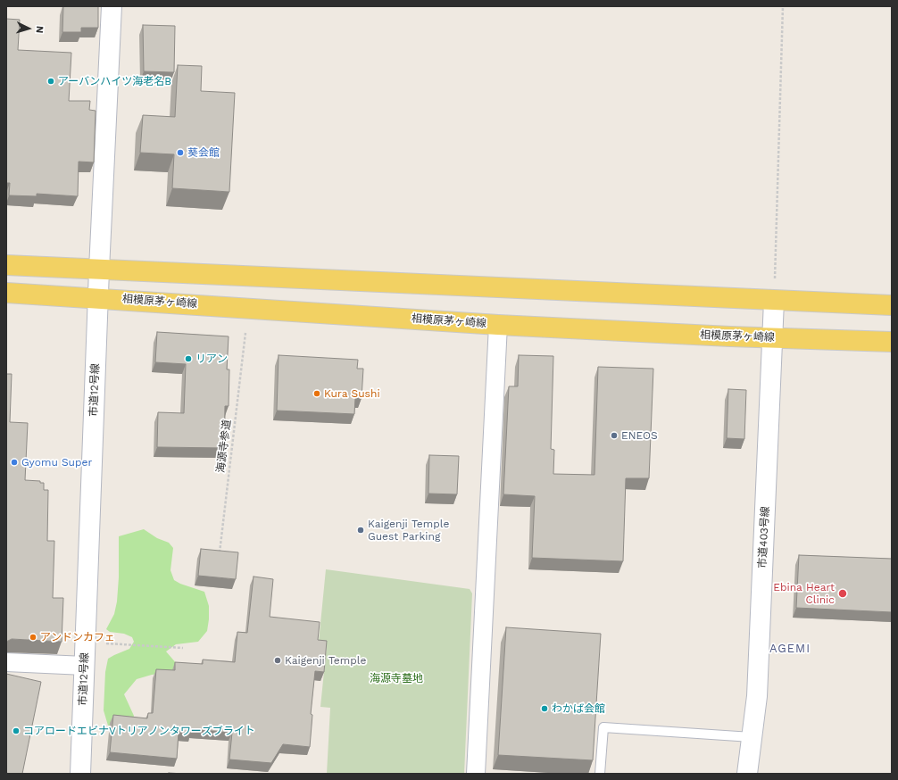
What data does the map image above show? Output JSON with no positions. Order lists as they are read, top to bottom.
{
  "streets": {
    "main road": ["相模原茅ヶ崎線"],
    "street": ["市道12号線", "市道403号線"],
    "path": ["海源寺参道"]
  },
  "crossings": [
    ["相模原茅ヶ崎線", "市道12号線"],
    ["相模原茅ヶ崎線", "市道403号線"]
  ],
  "districts": ["AGEMI"],
  "parks": ["海源寺墓地"],
  "places": [
    "アーバンハイツ海老名B",
    "葵会館",
    "リアン",
    "Kura Sushi",
    "ENEOS",
    "Gyomu Super",
    "Kaigenji Temple Guest Parking",
    "Ebina Heart Clinic",
    "アンドンカフェ",
    "Kaigenji Temple",
    "わかば会館",
    "コアロードエビナVトリアノンタワーズブライト"
  ],
  "north": "right"
}
